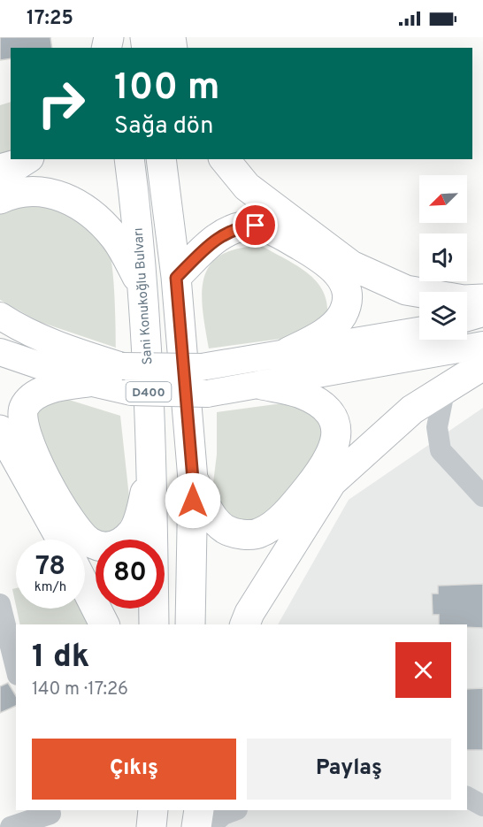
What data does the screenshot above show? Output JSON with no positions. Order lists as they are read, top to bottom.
{
  "streets": {
    "highway": ["Sani Konukoğlu Bulvarı", "D400"]
  },
  "north": "bottom left",
  "page": {
    "status": "17:25",
    "turn": ["100 m", "Sağa dön"],
    "speed": "78 km/h",
    "limit": "80",
    "heading": ["1 dk", "140 m · 17:26"],
    "buttons": ["Çıkış", "Paylaş"]
  }
}
